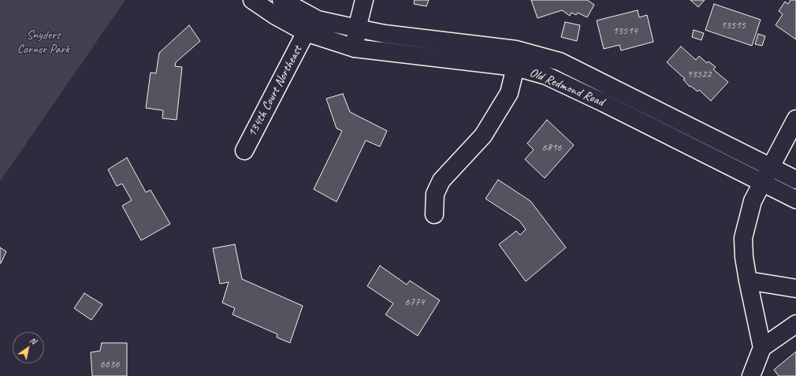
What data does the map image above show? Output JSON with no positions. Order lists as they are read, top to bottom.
{
  "streets": {
    "main road": ["Old Redmond Road", "134th Court Northeast"]
  },
  "crossings": [
    ["Old Redmond Road", "134th Court Northeast"]
  ],
  "parks": ["Snyders Corner Park"],
  "house_numbers": [
    "13515",
    "13514",
    "13522",
    "6816",
    "6774",
    "6636"
  ],
  "north": "top right"
}
